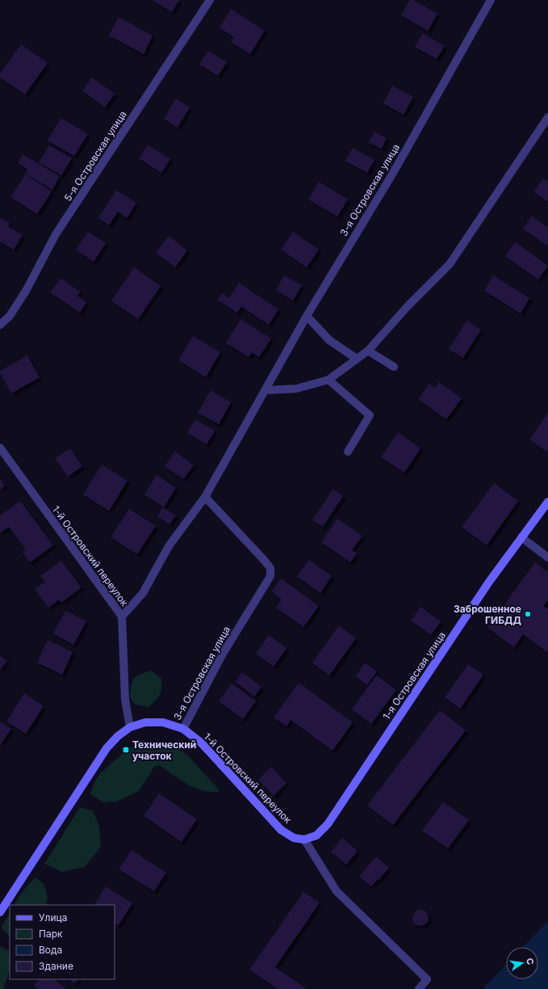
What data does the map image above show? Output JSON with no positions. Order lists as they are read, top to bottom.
{
  "streets": {
    "street": [
      "5-я Островская улица",
      "3-я Островская улица",
      "1-й Островский переулок",
      "1-я Островская улица"
    ]
  },
  "crossings": [
    ["3-я Островская улица", "1-й Островский переулок"],
    ["1-й Островский переулок", "1-я Островская улица"]
  ],
  "places": {
    "other": ["Заброшенное ГИБДД"],
    "transit": ["Технический участок"]
  },
  "legend": [
    "Улица",
    "Парк",
    "Вода",
    "Здание"
  ],
  "north": "right"
}
